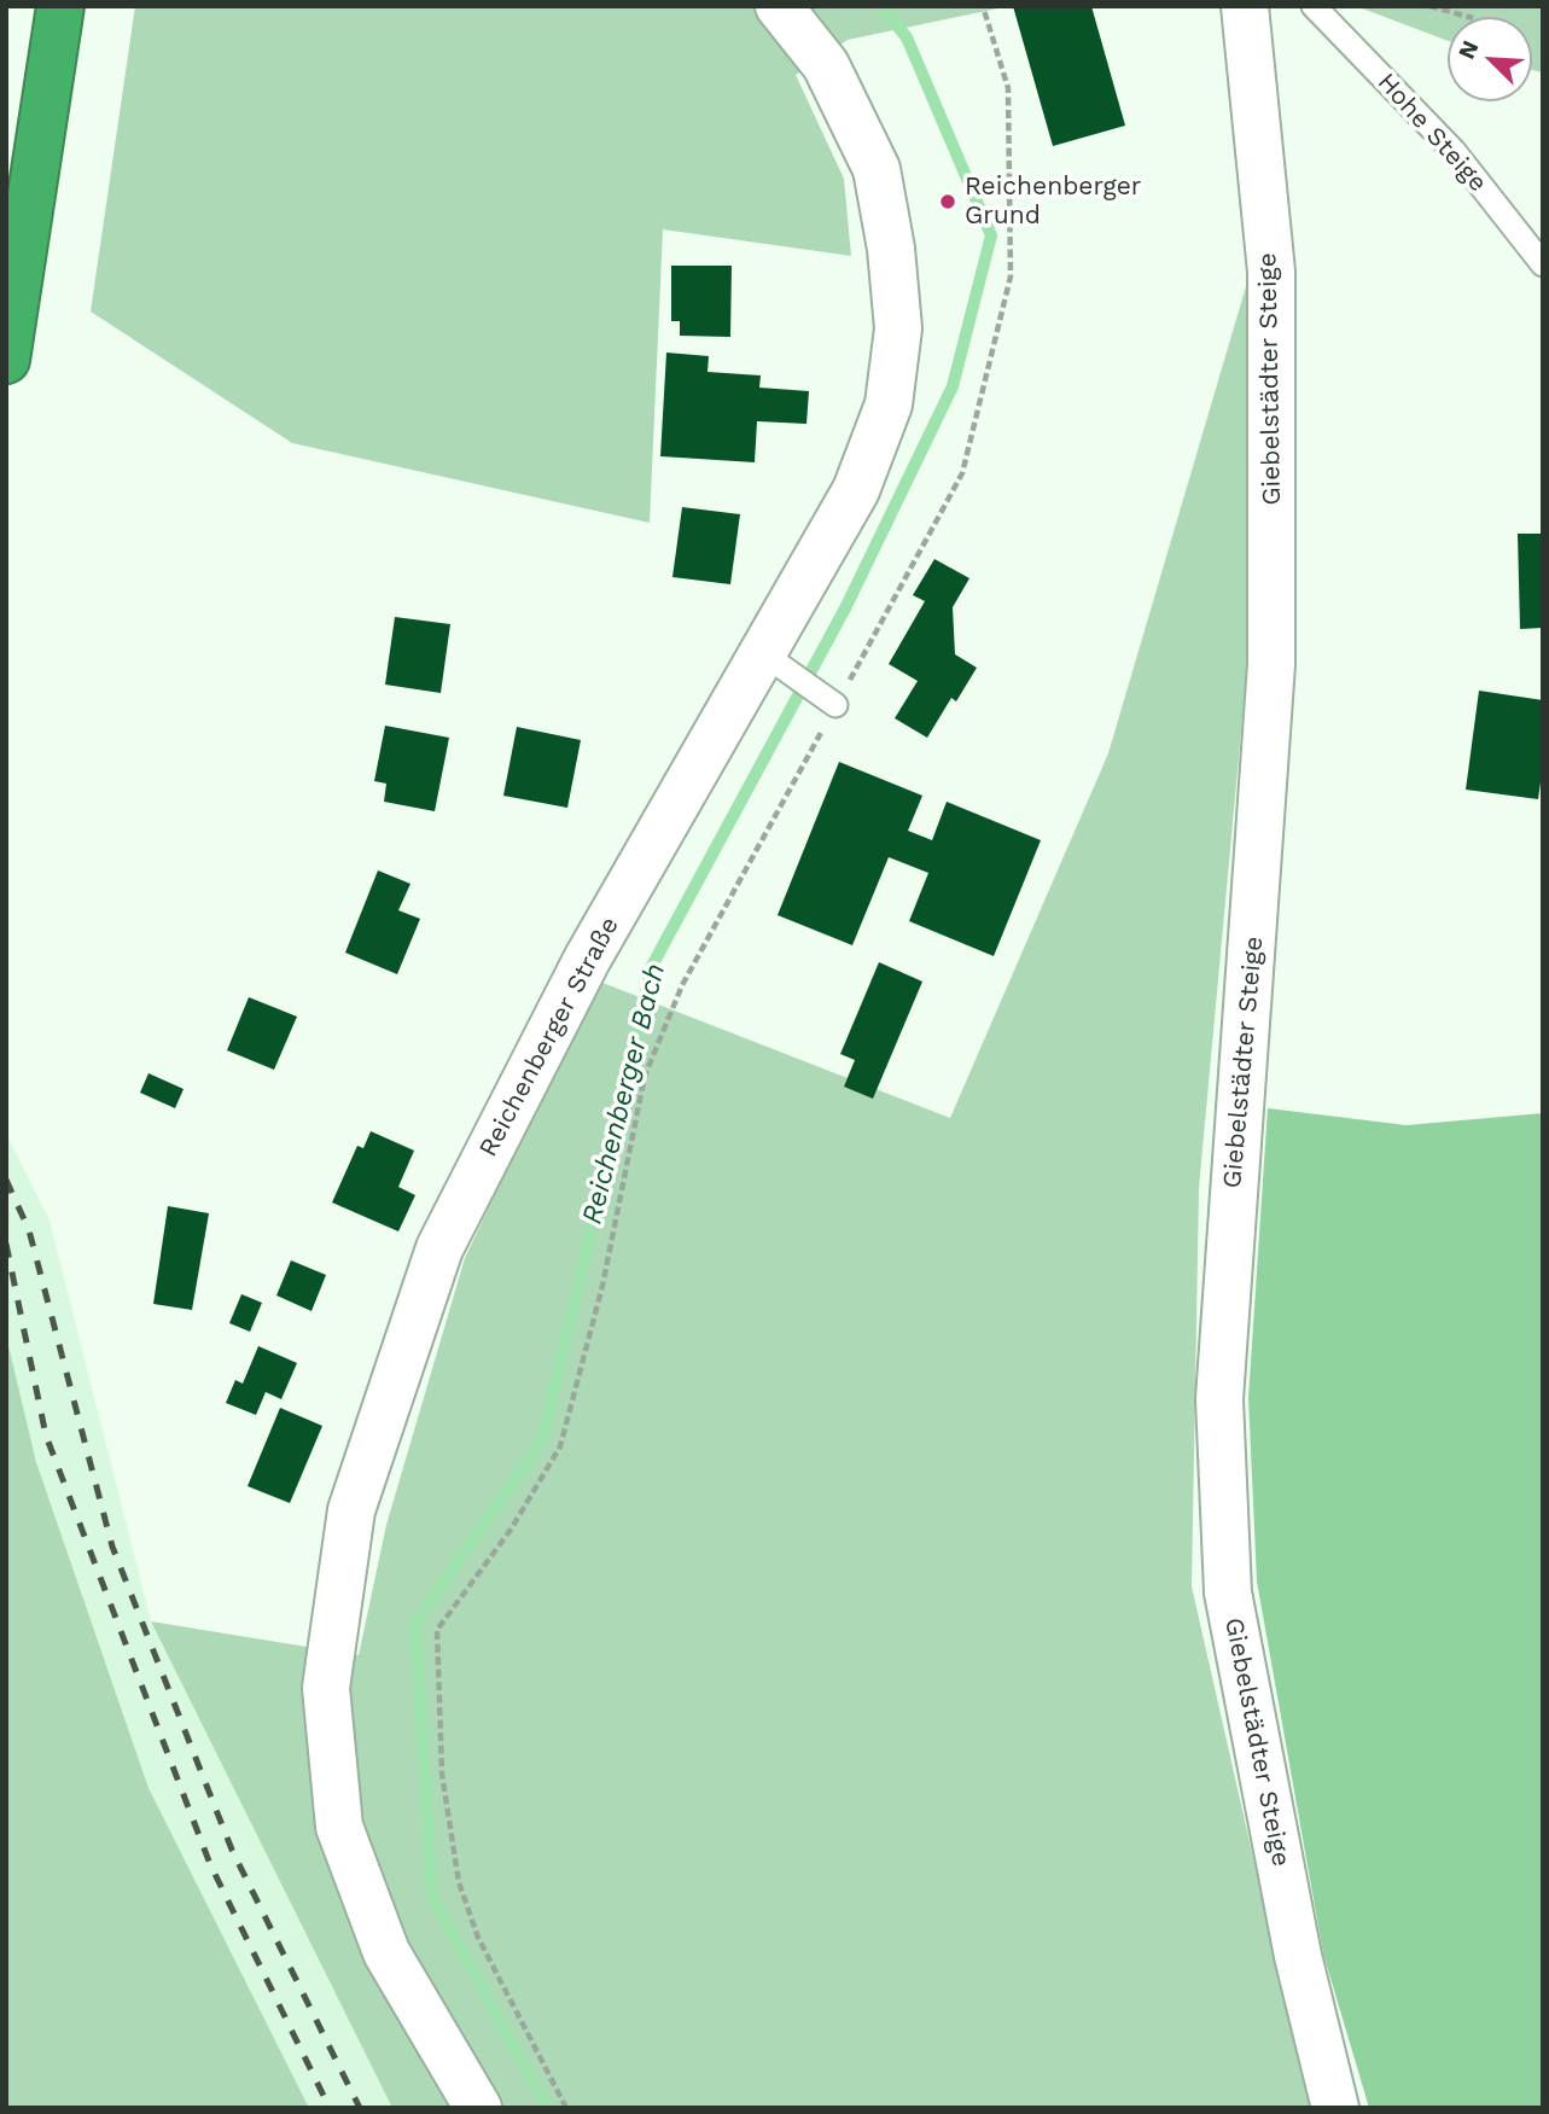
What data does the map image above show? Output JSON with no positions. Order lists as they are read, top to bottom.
{
  "streets": {
    "main road": ["Giebelstädter Steige", "Reichenberger Straße"],
    "lane": ["Hohe Steige"]
  },
  "water": ["Reichenberger Bach"],
  "places": ["Reichenberger Grund"],
  "north": "top left"
}
